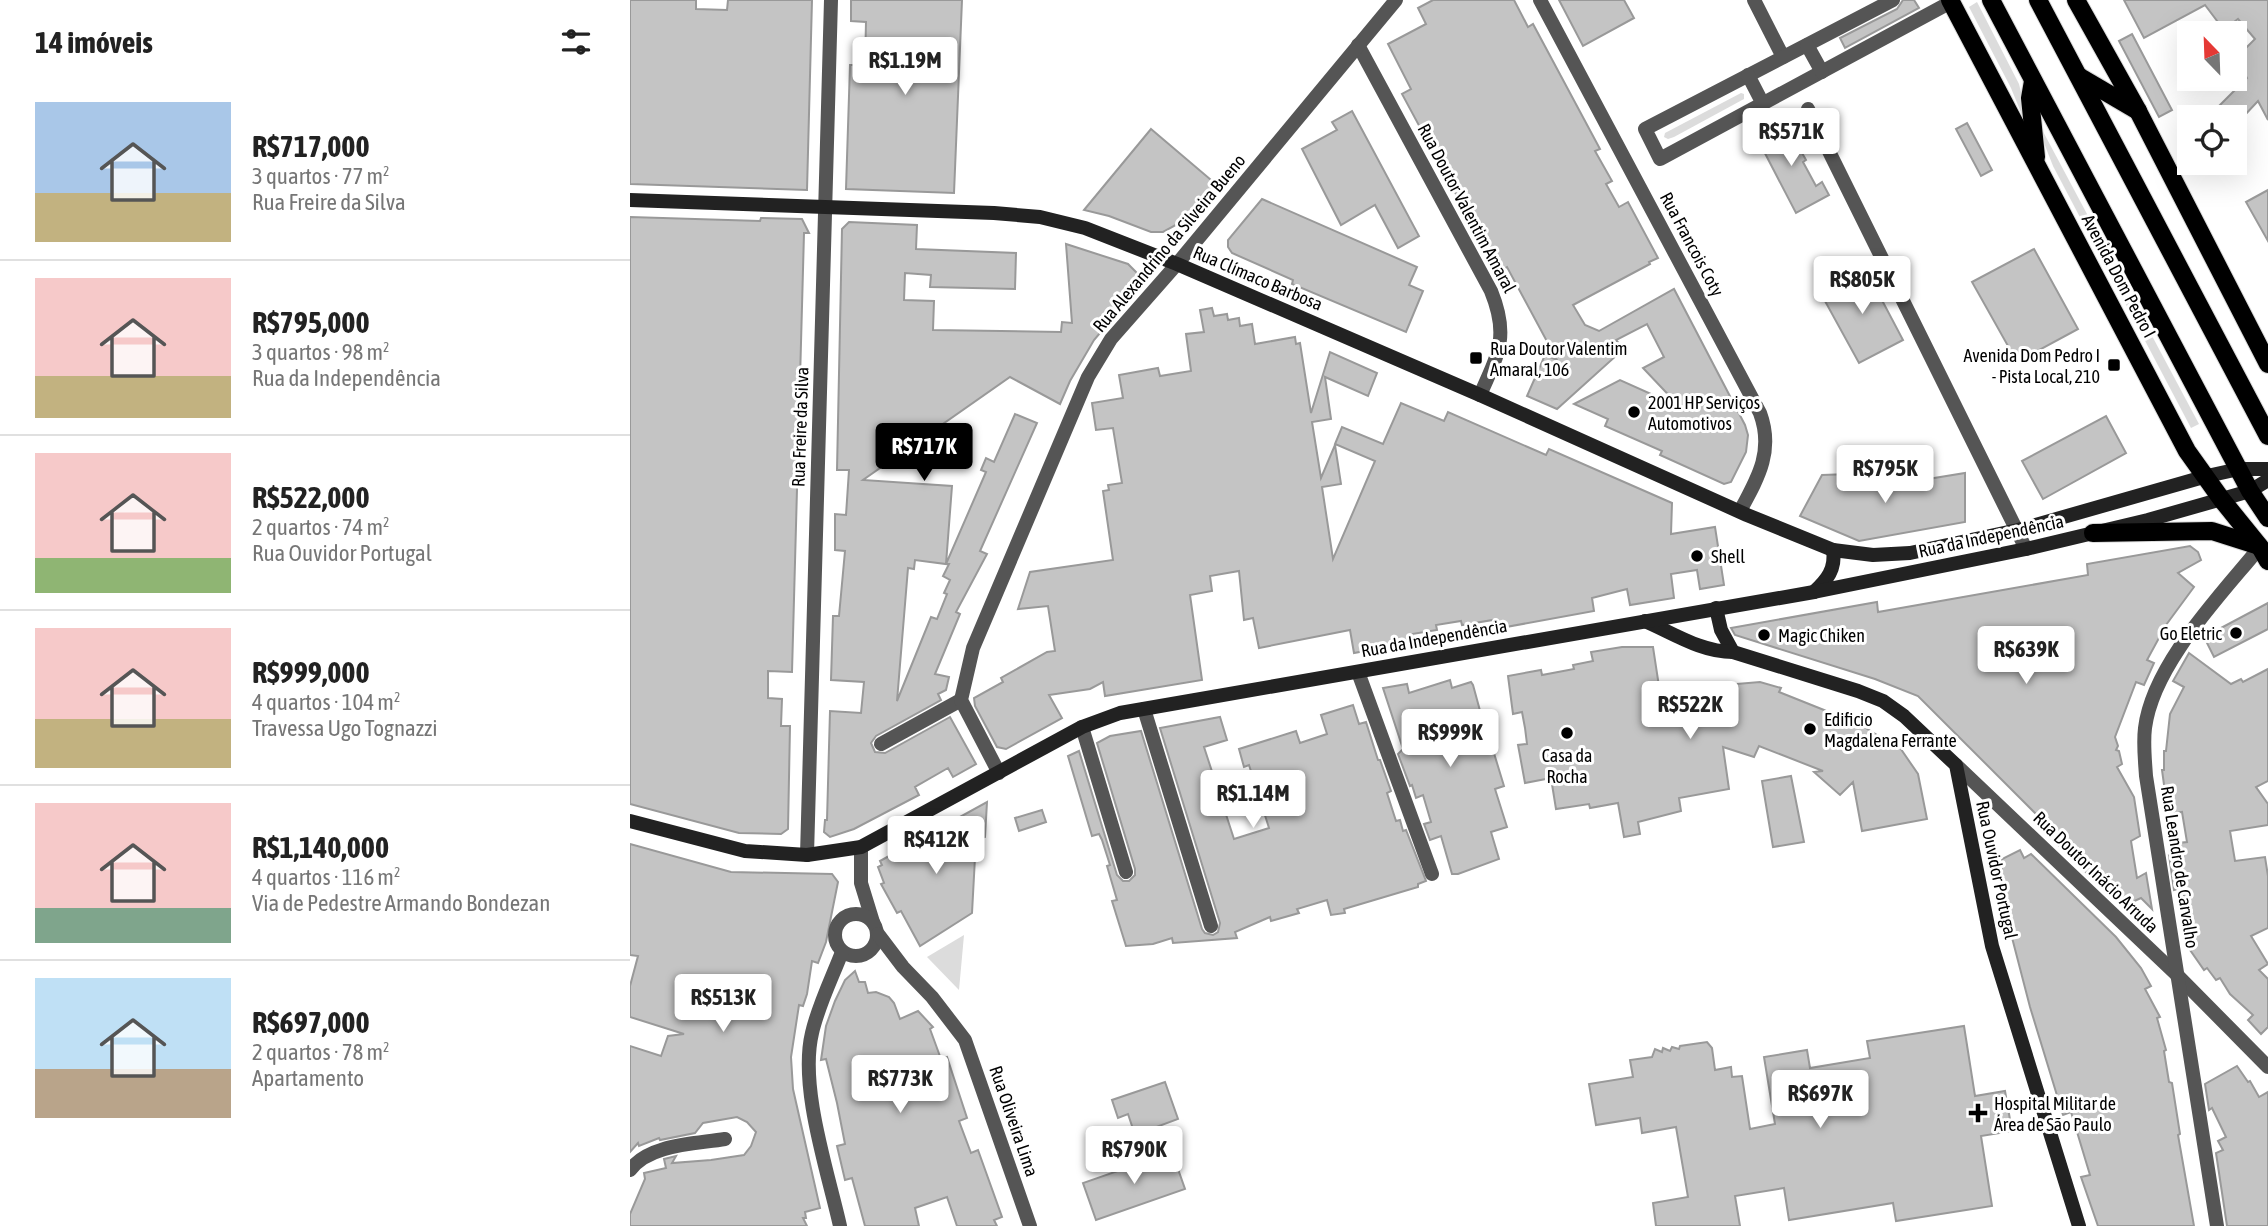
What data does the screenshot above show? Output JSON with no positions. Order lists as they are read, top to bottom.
{
  "streets": {
    "main road": [
      "Avenida Dom Pedro I",
      "Rua Clímaco Barbosa",
      "Rua da Independência",
      "Rua Ouvidor Portugal"
    ],
    "street": [
      "Rua Doutor Valentim Amaral",
      "Rua Alexandrino da Silveira Bueno",
      "Rua Francois Coty",
      "Rua Freire da Silva",
      "Rua Leandro de Carvalho",
      "Rua Doutor Inácio Arruda",
      "Rua Oliveira Lima"
    ]
  },
  "crossings": [
    ["Rua Doutor Valentim Amaral", "Rua Alexandrino da Silveira Bueno"],
    ["Rua Doutor Valentim Amaral", "Rua Clímaco Barbosa"],
    ["Rua Alexandrino da Silveira Bueno", "Rua Clímaco Barbosa"],
    ["Rua Francois Coty", "Rua Clímaco Barbosa"],
    ["Avenida Dom Pedro I", "Rua da Independência"],
    ["Avenida Dom Pedro I", "Rua Leandro de Carvalho"],
    ["Rua Clímaco Barbosa", "Rua Freire da Silva"],
    ["Rua Clímaco Barbosa", "Rua da Independência"],
    ["Rua Freire da Silva", "Rua da Independência"],
    ["Rua da Independência", "Rua Oliveira Lima"],
    ["Rua Leandro de Carvalho", "Rua Doutor Inácio Arruda"],
    ["Rua Ouvidor Portugal", "Rua Doutor Inácio Arruda"]
  ],
  "places": {
    "transit": ["Rua Doutor Valentim Amaral, 106", "Avenida Dom Pedro I - Pista Local, 210"],
    "other": [
      "2001 HP Serviços Automotivos",
      "Shell",
      "Go Eletric",
      "Magic Chiken",
      "Edificio Magdalena Ferrante",
      "Casa da Rocha"
    ],
    "health": ["Hospital Militar de Área de São Paulo"]
  },
  "north": "top left",
  "page": {
    "heading": "14 imóveis",
    "price": [
      "R$1.19M",
      "R$571K",
      "R$805K",
      "R$717K",
      "R$795K",
      "R$639K",
      "R$522K",
      "R$999K",
      "R$1.14M",
      "R$412K",
      "R$513K",
      "R$773K",
      "R$697K",
      "R$790K"
    ],
    "list": [
      {
        "name": "R$717,000",
        "note": "3 quartos · 77 m² · Rua Freire da Silva"
      },
      {
        "name": "R$795,000",
        "note": "3 quartos · 98 m² · Rua da Independência"
      },
      {
        "name": "R$522,000",
        "note": "2 quartos · 74 m² · Rua Ouvidor Portugal"
      },
      {
        "name": "R$999,000",
        "note": "4 quartos · 104 m² · Travessa Ugo Tognazzi"
      },
      {
        "name": "R$1,140,000",
        "note": "4 quartos · 116 m² · Via de Pedestre Armando Bondezan"
      },
      {
        "name": "R$697,000",
        "note": "2 quartos · 78 m² · Apartamento"
      }
    ]
  }
}
